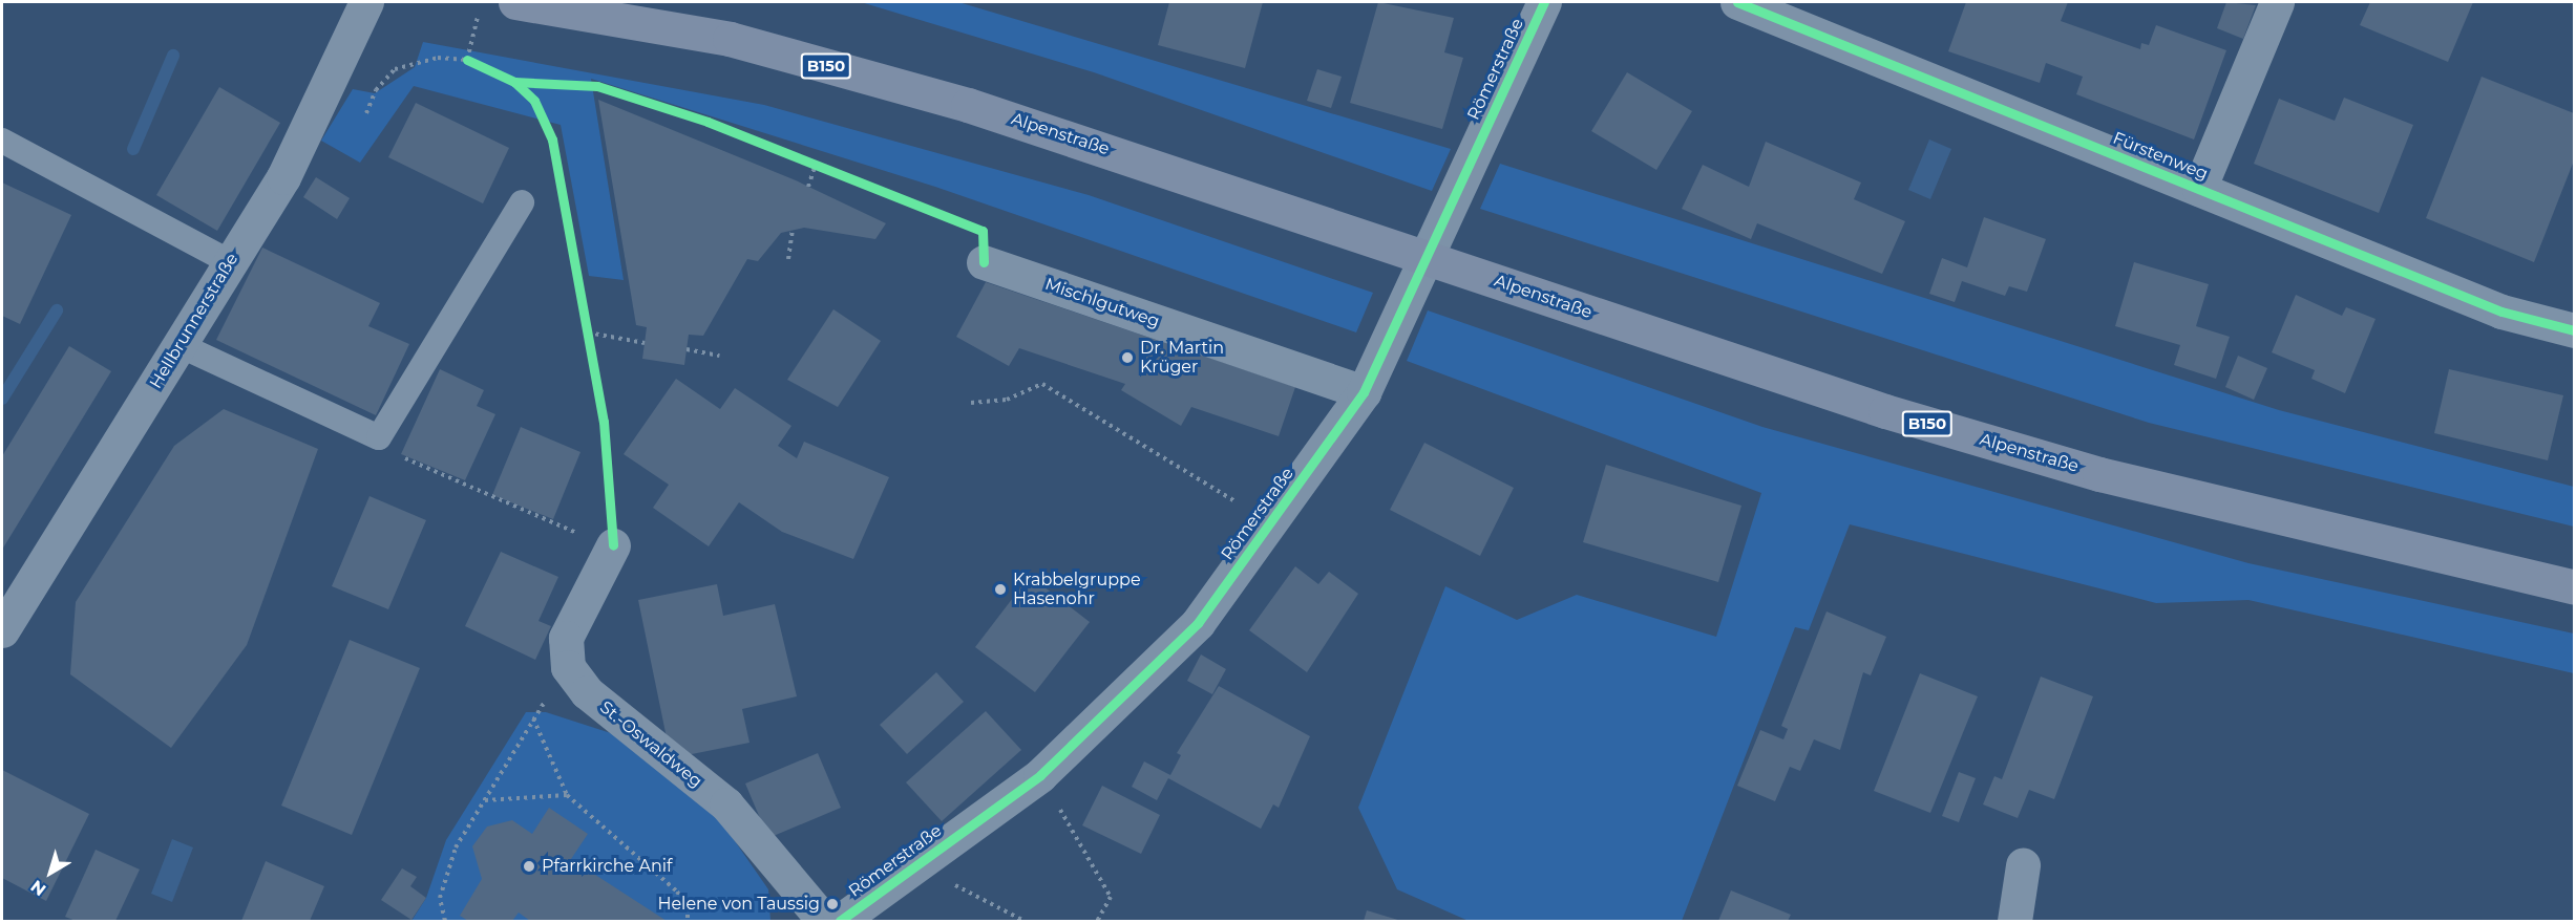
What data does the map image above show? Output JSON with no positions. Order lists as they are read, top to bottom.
{
  "streets": {
    "main road": ["B150", "Alpenstraße"],
    "street": [
      "Römerstraße",
      "Fürstenweg",
      "Mischlgutweg",
      "Hellbrunnerstraße",
      "St.-Oswaldweg"
    ]
  },
  "crossings": [
    ["Römerstraße", "Mischlgutweg"]
  ],
  "places": [
    "Dr. Martin Krüger",
    "Krabbelgruppe Hasenohr",
    "Pfarrkirche Anif",
    "Helene von Taussig"
  ],
  "north": "bottom left"
}
